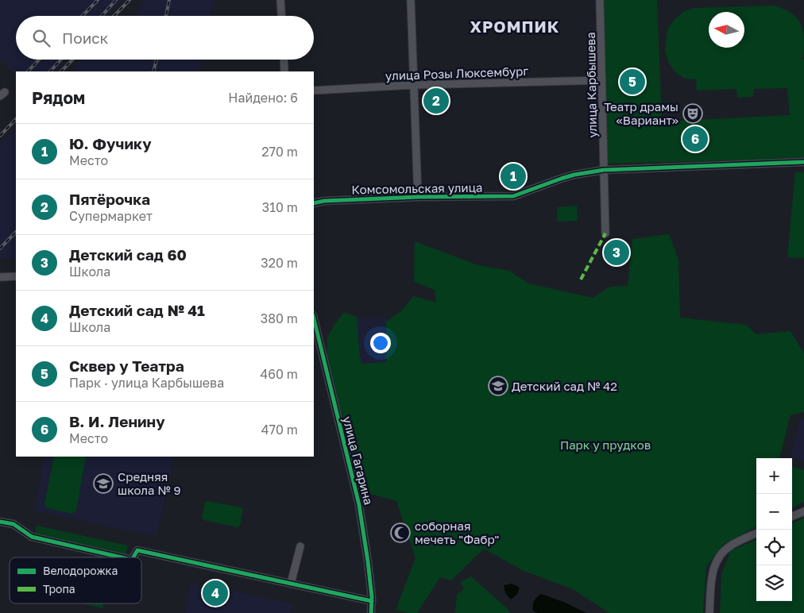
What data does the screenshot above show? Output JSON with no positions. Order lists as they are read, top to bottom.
{
  "streets": {
    "street": [
      "улица Розы Люксембург",
      "улица Карбышева",
      "Комсомольская улица",
      "улица Гагарина"
    ]
  },
  "crossings": [
    ["улица Розы Люксембург", "улица Карбышева"],
    ["улица Карбышева", "Комсомольская улица"]
  ],
  "districts": ["ХРОМПИК"],
  "parks": ["Парк у прудков"],
  "places": {
    "theatre": ["Театр драмы «Вариант»"],
    "school or university": ["Детский сад № 42", "Средняя школа № 9"],
    "mosque": ["соборная мечеть \"Фабр\""]
  },
  "legend": ["Велодорожка", "Тропа"],
  "north": "left",
  "page": {
    "search": "Поиск",
    "pins": [
      "5",
      "2",
      "6",
      "1",
      "3",
      "4"
    ],
    "heading": ["Рядом", "Найдено: 6"],
    "list": [
      {
        "mark": "1",
        "name": "Ю. Фучику",
        "note": "Место",
        "value": "270 m"
      },
      {
        "mark": "2",
        "name": "Пятёрочка",
        "note": "Супермаркет",
        "value": "310 m"
      },
      {
        "mark": "3",
        "name": "Детский сад 60",
        "note": "Школа",
        "value": "320 m"
      },
      {
        "mark": "4",
        "name": "Детский сад № 41",
        "note": "Школа",
        "value": "380 m"
      },
      {
        "mark": "5",
        "name": "Сквер у Театра",
        "note": "Парк · улица Карбышева",
        "value": "460 m"
      },
      {
        "mark": "6",
        "name": "В. И. Ленину",
        "note": "Место",
        "value": "470 m"
      }
    ],
    "map_buttons": ["+", "−"]
  }
}
